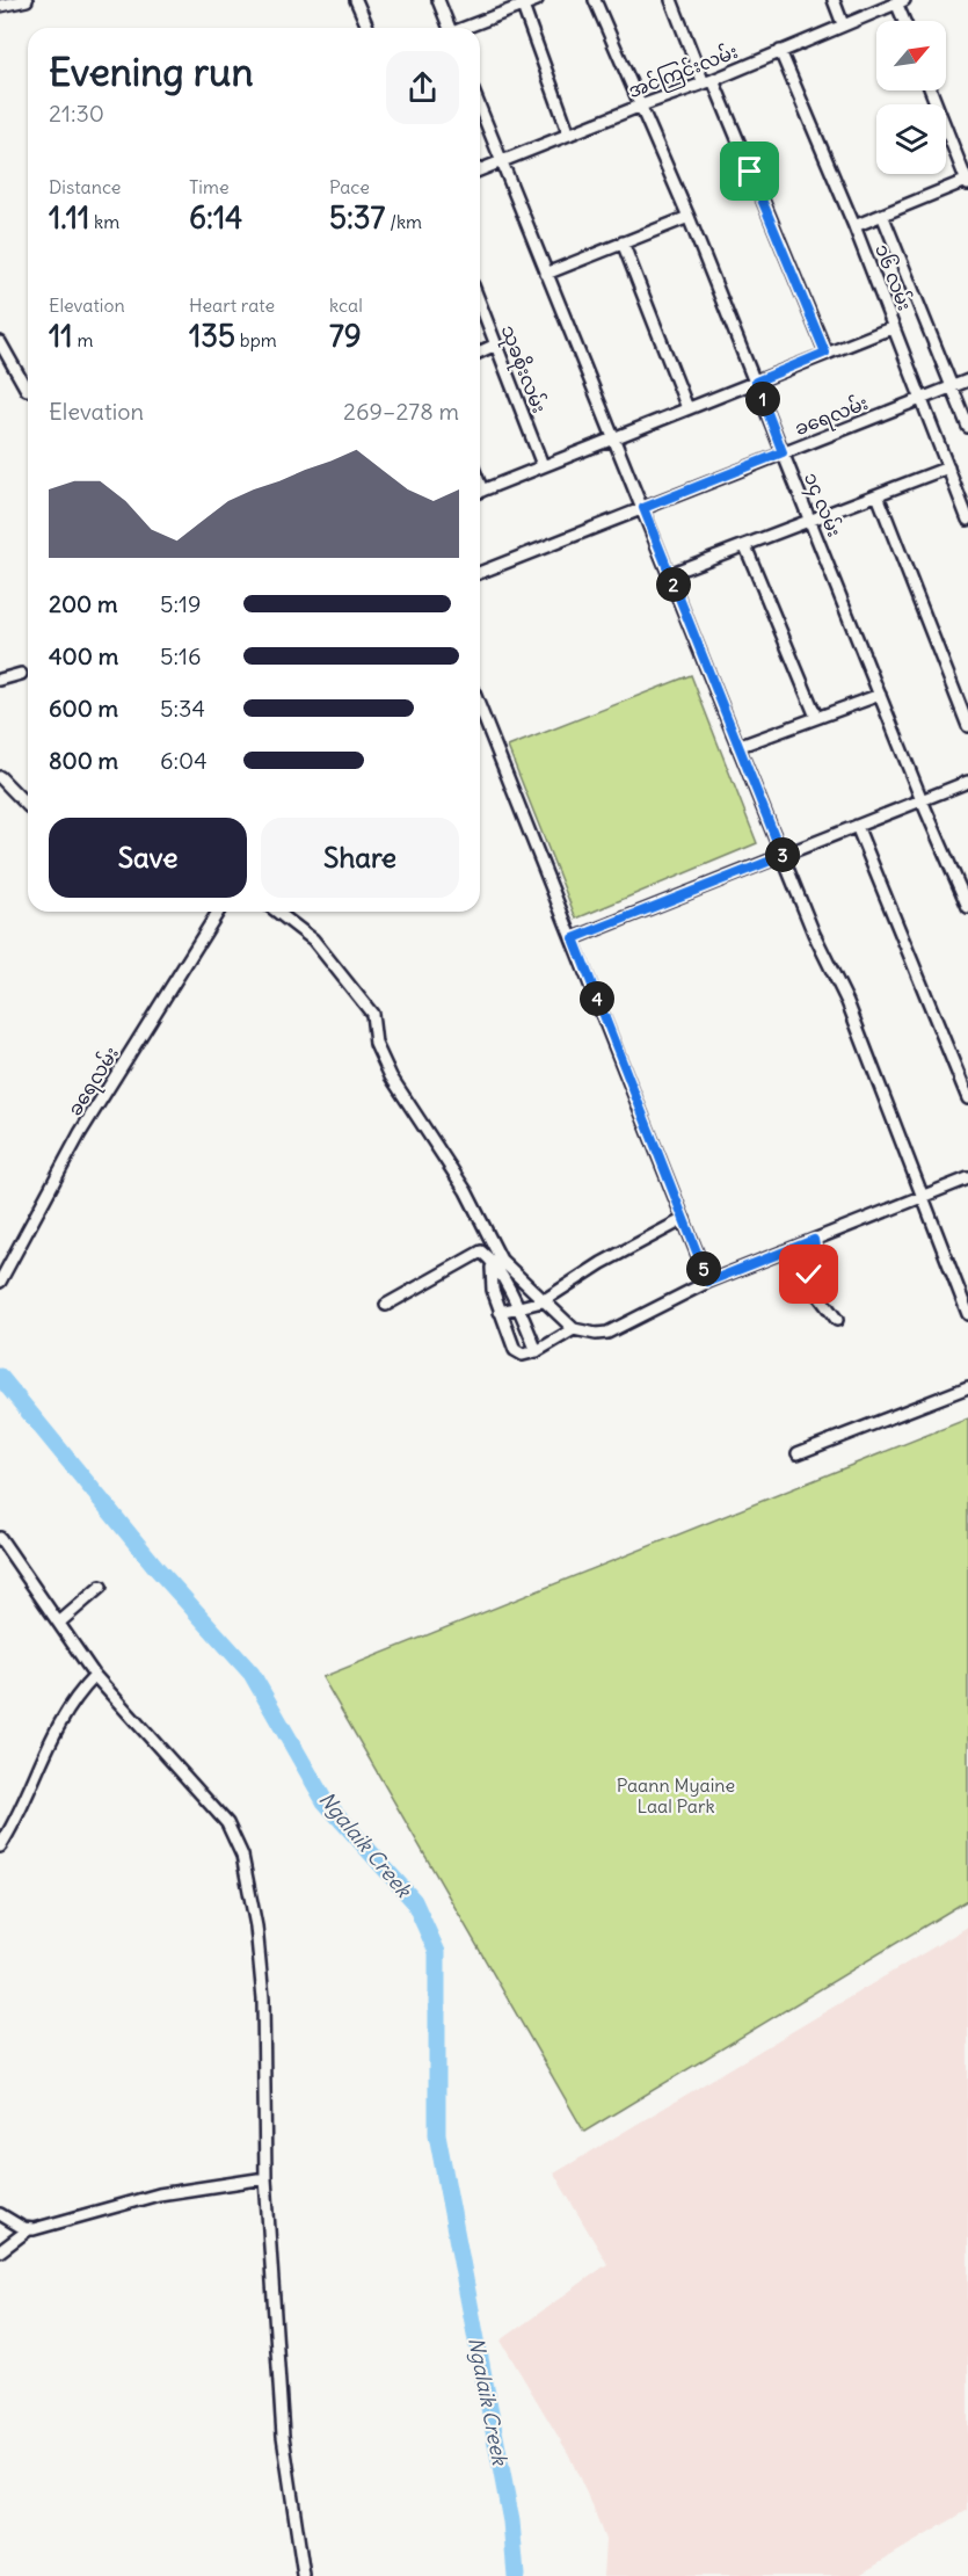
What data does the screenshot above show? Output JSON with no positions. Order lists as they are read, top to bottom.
{
  "streets": {
    "street": [
      "အင်ကြင်းလမ်း",
      "၁၆ လမ်း",
      "သုခစိုးလမ်း",
      "ခရေလမ်း",
      "၁၄ လမ်း"
    ]
  },
  "crossings": [
    ["အင်ကြင်းလမ်း", "၁၆ လမ်း"],
    ["အင်ကြင်းလမ်း", "၁၄ လမ်း"],
    ["၁၆ လမ်း", "ခရေလမ်း"],
    ["ခရေလမ်း", "၁၄ လမ်း"]
  ],
  "water": ["Ngalaik Creek"],
  "parks": ["Paann Myaine Laal Park"],
  "north": "top right",
  "page": {
    "heading": ["Evening run", "21:30"],
    "stats": [
      ["Distance", "1.11 km"],
      ["Time", "6:14"],
      ["Pace", "5:37 /km"],
      ["Elevation", "11 m"],
      ["Heart rate", "135 bpm"],
      ["kcal", "79"]
    ],
    "pins": [
      "1",
      "2",
      "3",
      "4",
      "5"
    ],
    "chart": ["Elevation", "269–278 m"],
    "list": [
      {
        "name": "200 m",
        "note": "5:19"
      },
      {
        "name": "400 m",
        "note": "5:16"
      },
      {
        "name": "600 m",
        "note": "5:34"
      },
      {
        "name": "800 m",
        "note": "6:04"
      }
    ],
    "buttons": ["Save", "Share"]
  }
}
